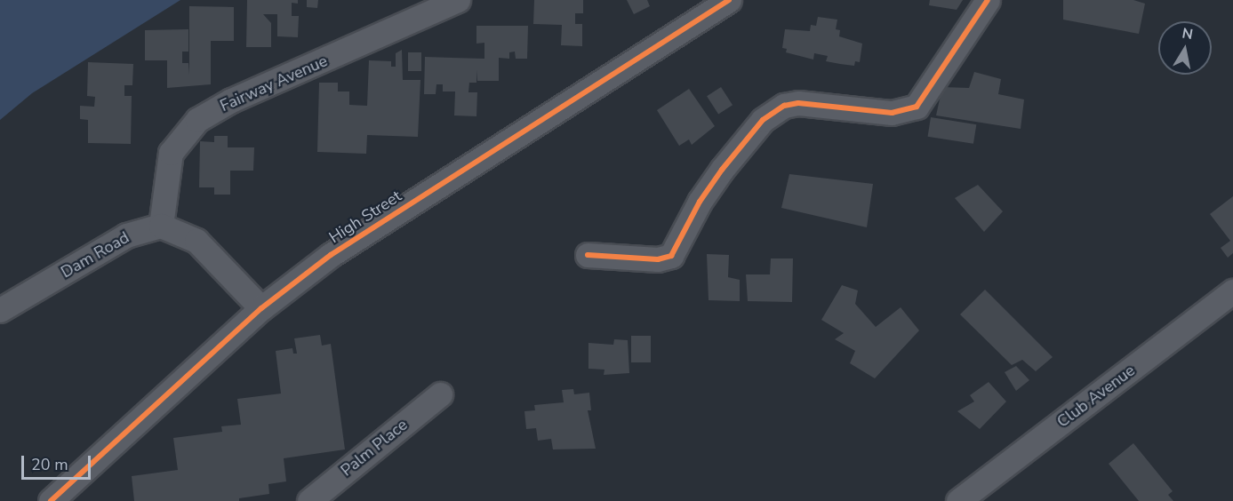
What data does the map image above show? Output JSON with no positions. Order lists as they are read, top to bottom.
{
  "streets": {
    "street": [
      "Fairway Avenue",
      "High Street",
      "Dam Road",
      "Club Avenue",
      "Palm Place"
    ]
  },
  "crossings": [
    ["Fairway Avenue", "Dam Road"]
  ],
  "scale_bar": "20 m",
  "north": "top"
}
